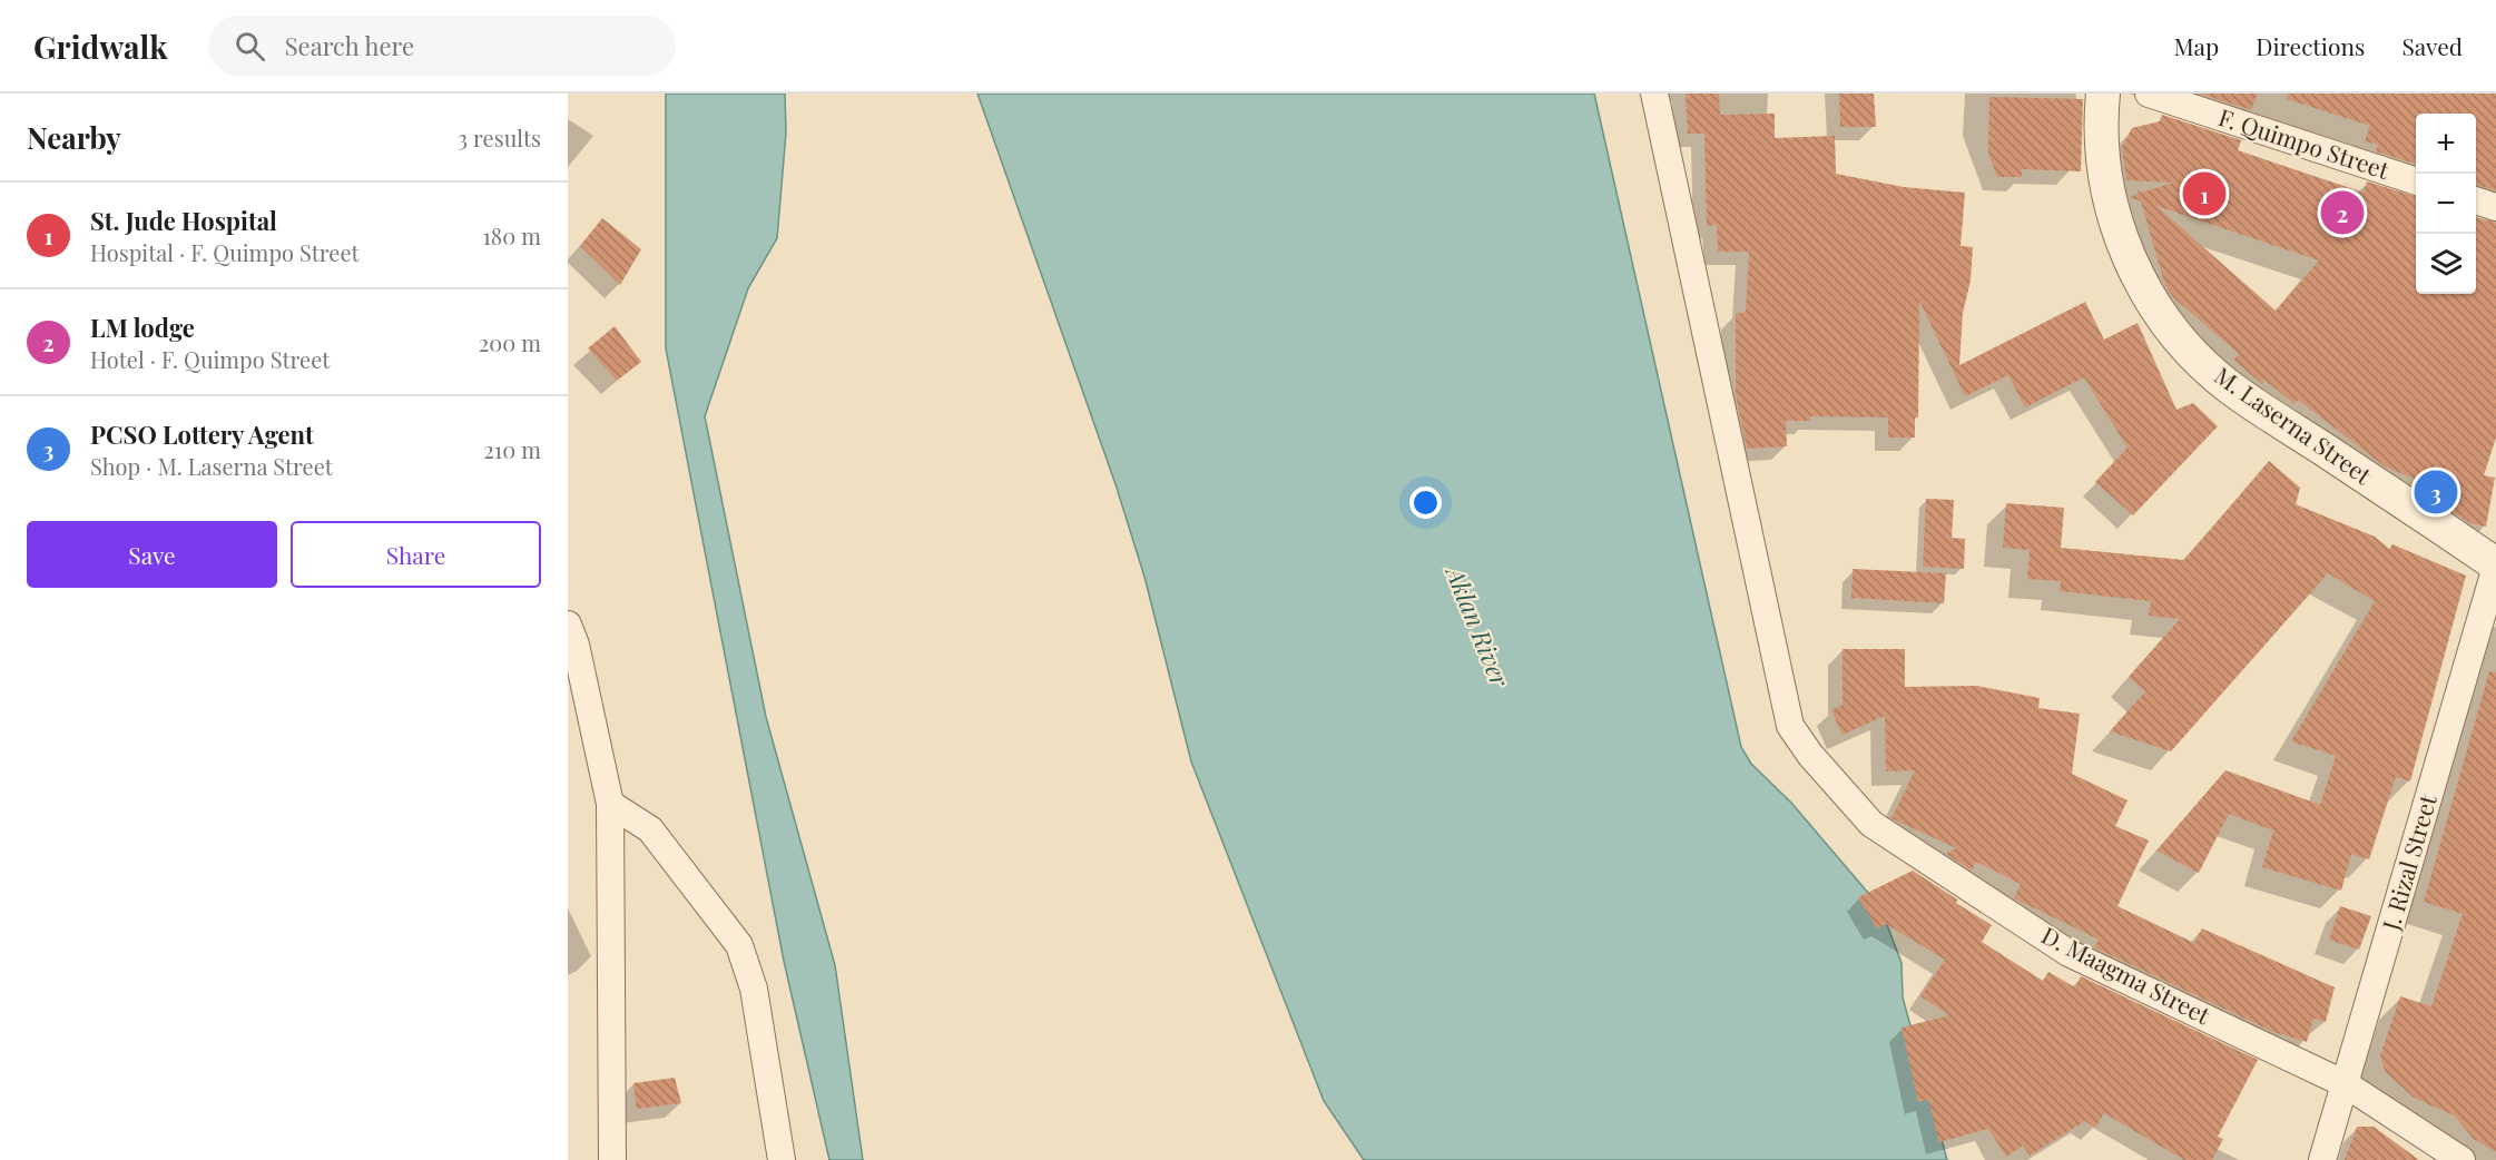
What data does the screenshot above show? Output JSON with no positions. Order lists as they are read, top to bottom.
{
  "streets": {
    "street": [
      "F. Quimpo Street",
      "M. Laserna Street",
      "J. Rizal Street",
      "D. Maagma Street"
    ]
  },
  "crossings": [
    ["M. Laserna Street", "J. Rizal Street"],
    ["J. Rizal Street", "D. Maagma Street"]
  ],
  "water": ["Aklan River"],
  "page": {
    "header": "Gridwalk",
    "search": "Search here",
    "nav": ["Map", "Directions", "Saved"],
    "heading": ["Nearby", "3 results"],
    "map_buttons": ["+", "−"],
    "pins": ["1", "2", "3"],
    "list": [
      {
        "mark": "1",
        "name": "St. Jude Hospital",
        "note": "Hospital · F. Quimpo Street",
        "value": "180 m"
      },
      {
        "mark": "2",
        "name": "LM lodge",
        "note": "Hotel · F. Quimpo Street",
        "value": "200 m"
      },
      {
        "mark": "3",
        "name": "PCSO Lottery Agent",
        "note": "Shop · M. Laserna Street",
        "value": "210 m"
      }
    ],
    "buttons": ["Save", "Share"]
  }
}
